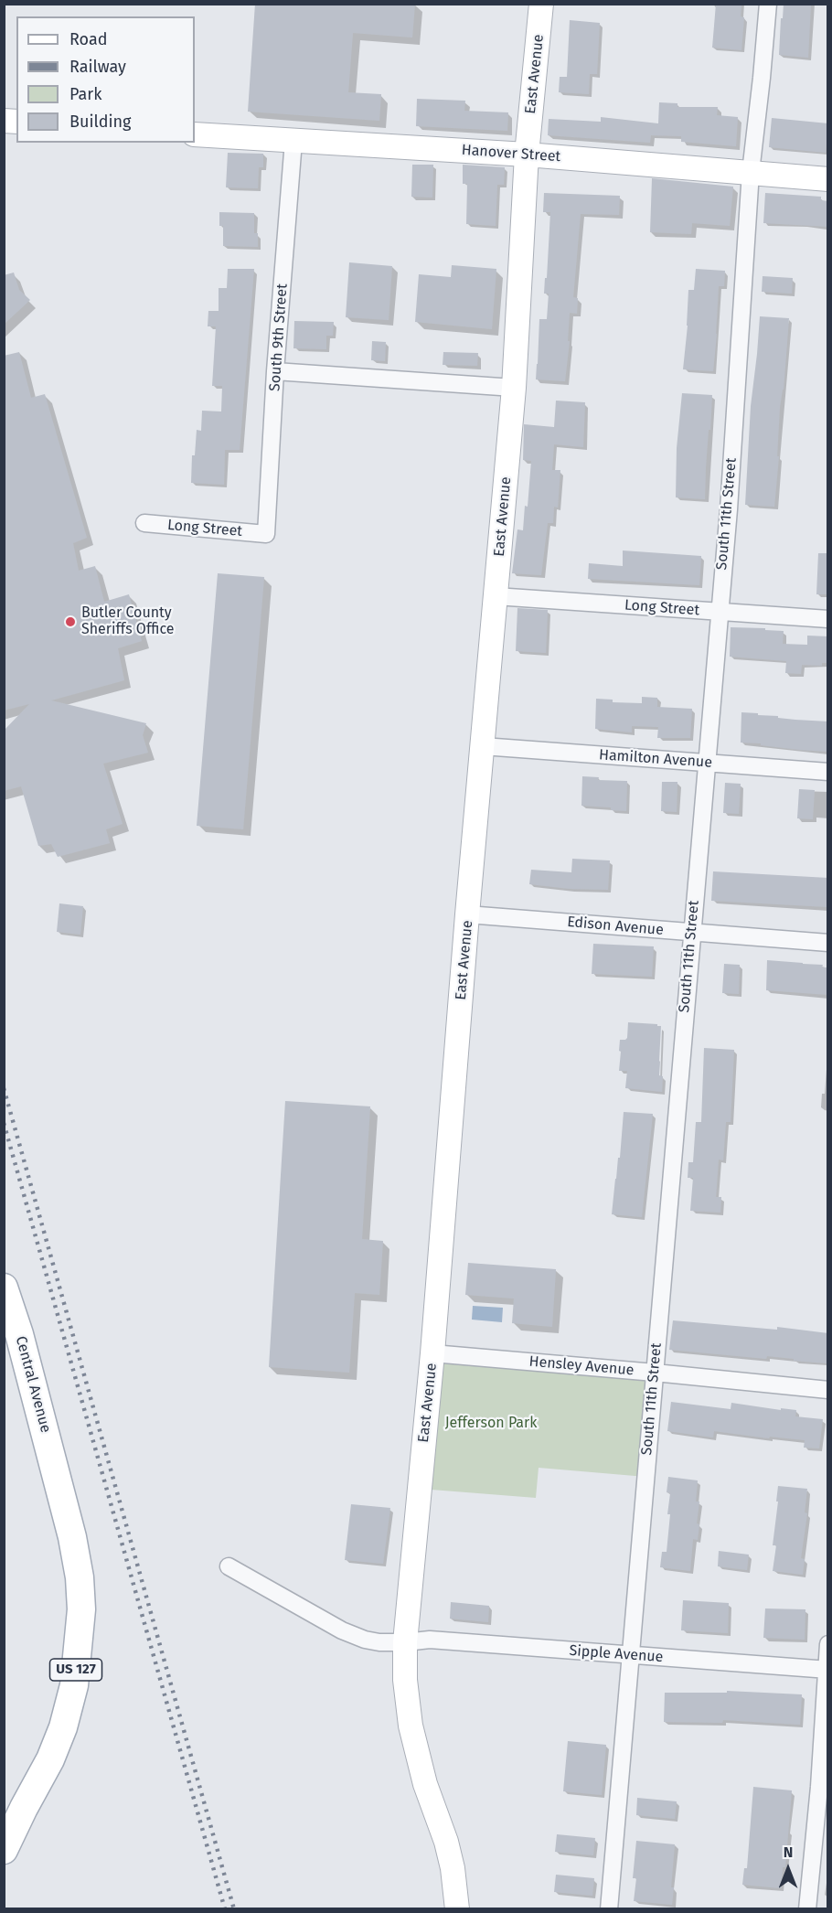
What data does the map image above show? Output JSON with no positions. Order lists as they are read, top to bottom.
{
  "streets": {
    "main road": ["Central Avenue", "US 127"],
    "street": [
      "East Avenue",
      "Hanover Street",
      "South 9th Street",
      "South 11th Street",
      "Long Street",
      "Hamilton Avenue",
      "Edison Avenue",
      "Hensley Avenue",
      "Sipple Avenue"
    ]
  },
  "crossings": [
    ["East Avenue", "Hanover Street"],
    ["East Avenue", "Long Street"],
    ["East Avenue", "Hamilton Avenue"],
    ["East Avenue", "Edison Avenue"],
    ["East Avenue", "Hensley Avenue"],
    ["East Avenue", "Sipple Avenue"],
    ["Hanover Street", "South 9th Street"],
    ["Hanover Street", "South 11th Street"],
    ["South 9th Street", "Long Street"],
    ["South 11th Street", "Long Street"],
    ["South 11th Street", "Hamilton Avenue"],
    ["South 11th Street", "Edison Avenue"],
    ["South 11th Street", "Hensley Avenue"],
    ["South 11th Street", "Sipple Avenue"]
  ],
  "parks": ["Jefferson Park"],
  "places": ["Butler County Sheriffs Office"],
  "legend": [
    "Road",
    "Railway",
    "Park",
    "Building"
  ],
  "north": "top"
}
